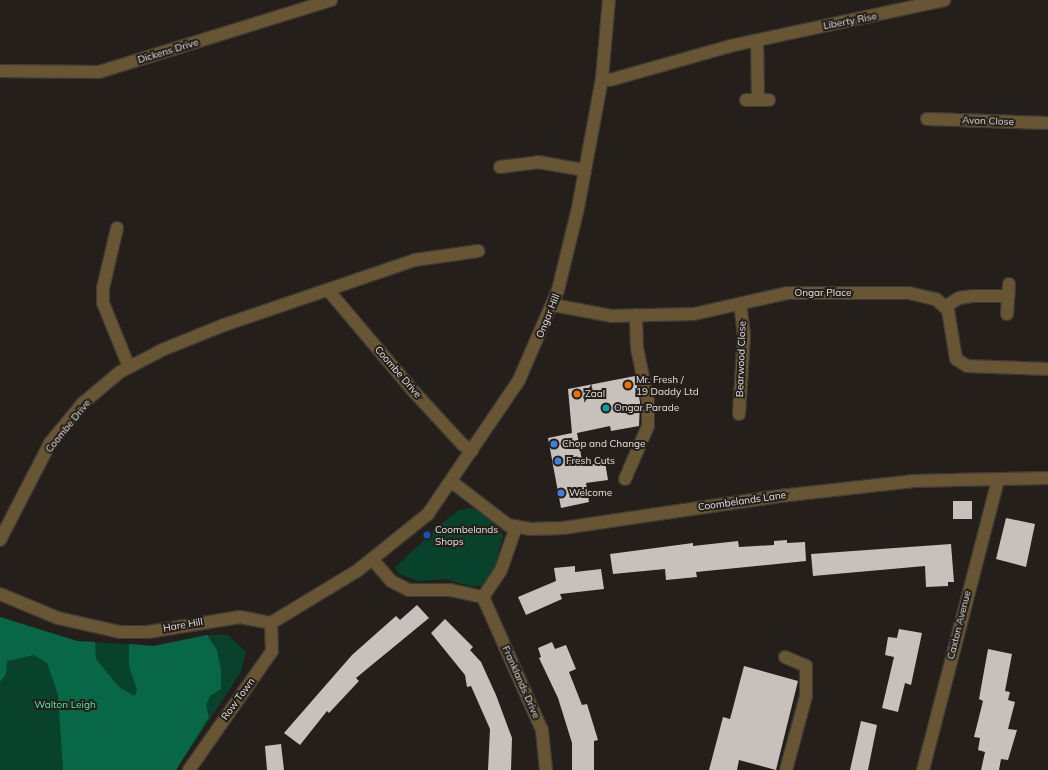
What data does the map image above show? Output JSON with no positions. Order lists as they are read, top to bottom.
{
  "streets": {
    "street": [
      "Liberty Rise",
      "Dickens Drive",
      "Avon Close",
      "Ongar Place",
      "Ongar Hill",
      "Bearwood Close",
      "Coombe Drive",
      "Coombelands Lane",
      "Hare Hill",
      "Caxton Avenue",
      "Franklands Drive",
      "Row Town"
    ]
  },
  "crossings": [
    ["Liberty Rise", "Ongar Hill"],
    ["Ongar Place", "Ongar Hill"],
    ["Ongar Place", "Bearwood Close"],
    ["Ongar Hill", "Coombe Drive"],
    ["Ongar Hill", "Coombelands Lane"],
    ["Ongar Hill", "Hare Hill"],
    ["Ongar Hill", "Row Town"],
    ["Coombelands Lane", "Caxton Avenue"],
    ["Hare Hill", "Row Town"]
  ],
  "parks": ["Walton Leigh"],
  "places": [
    "Mr. Fresh / 19 Daddy Ltd",
    "Zaal",
    "Ongar Parade",
    "Chop and Change",
    "Fresh Cuts",
    "Welcome",
    "Coombelands Shops"
  ]
}
